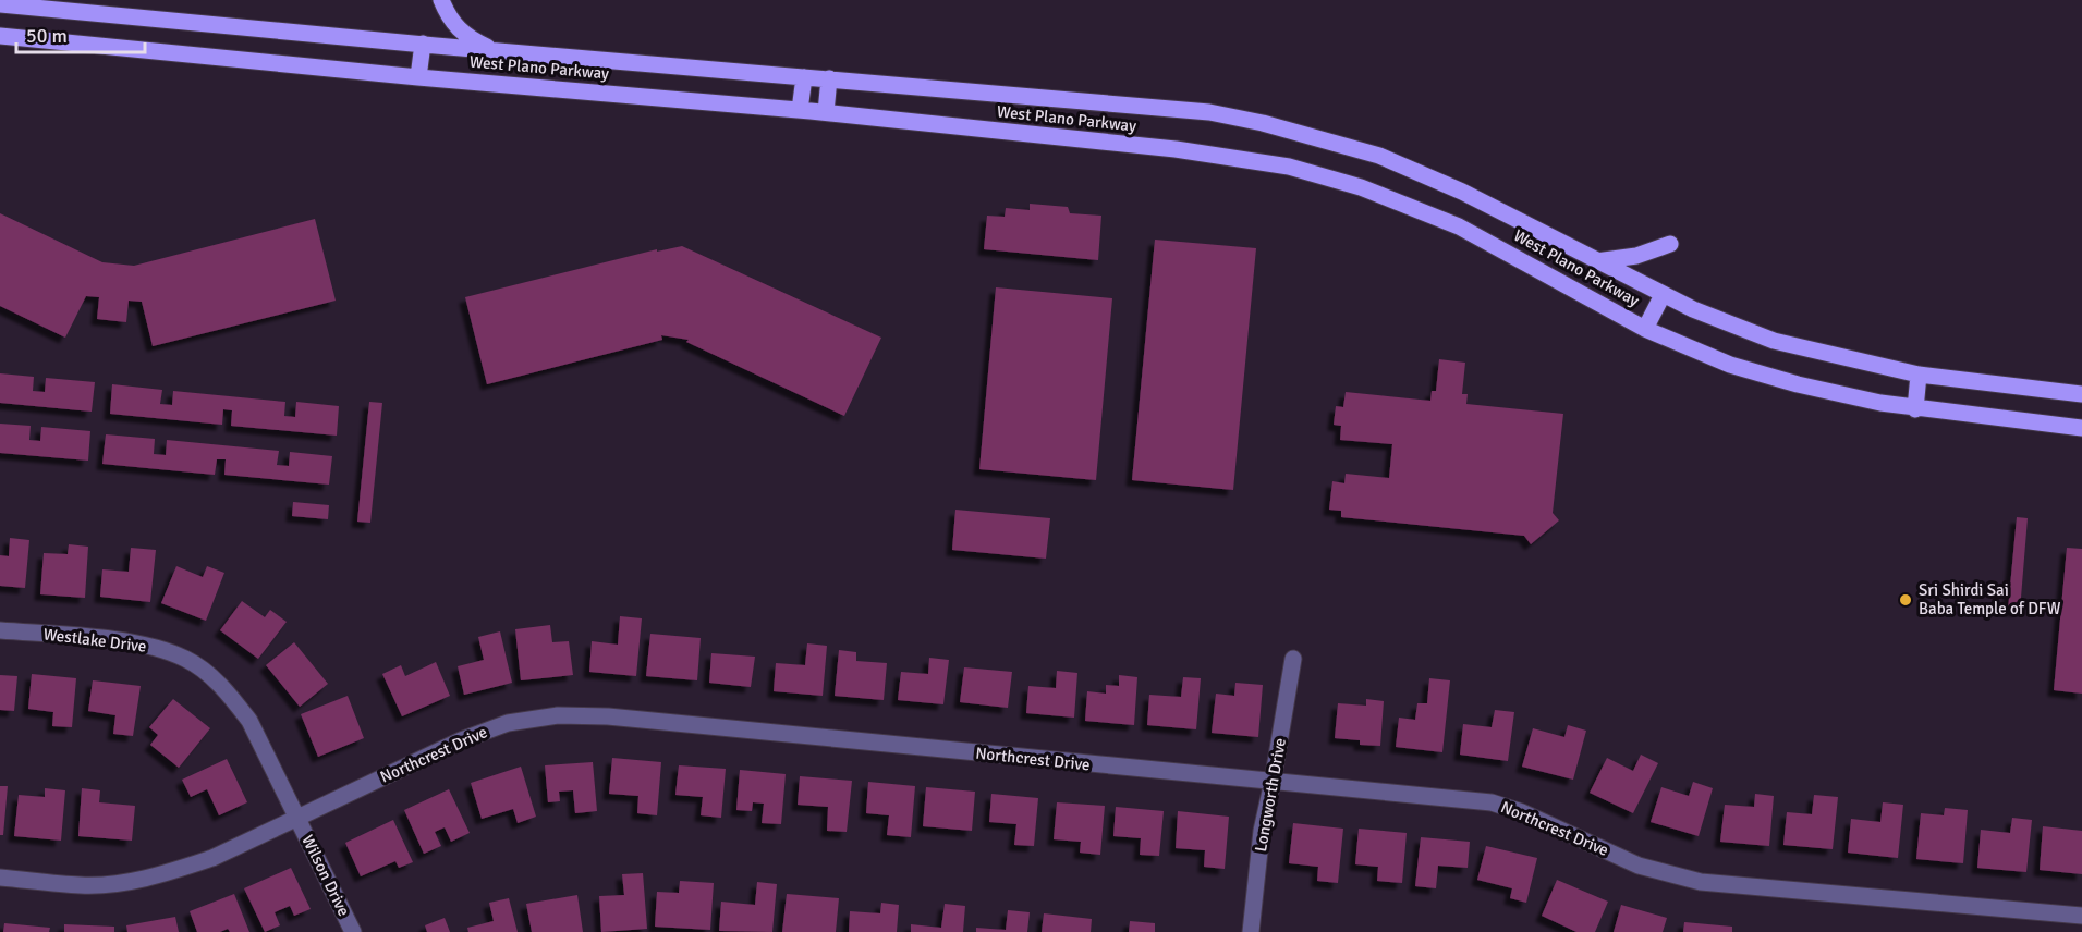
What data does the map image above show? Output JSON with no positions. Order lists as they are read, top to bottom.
{
  "streets": {
    "main road": ["West Plano Parkway"],
    "street": [
      "Westlake Drive",
      "Northcrest Drive",
      "Longworth Drive",
      "Wilson Drive"
    ]
  },
  "crossings": [
    ["Westlake Drive", "Northcrest Drive"],
    ["Westlake Drive", "Wilson Drive"],
    ["Northcrest Drive", "Longworth Drive"],
    ["Northcrest Drive", "Wilson Drive"]
  ],
  "places": ["Sri Shirdi Sai Baba Temple of DFW"],
  "scale_bar": "50 m"
}
